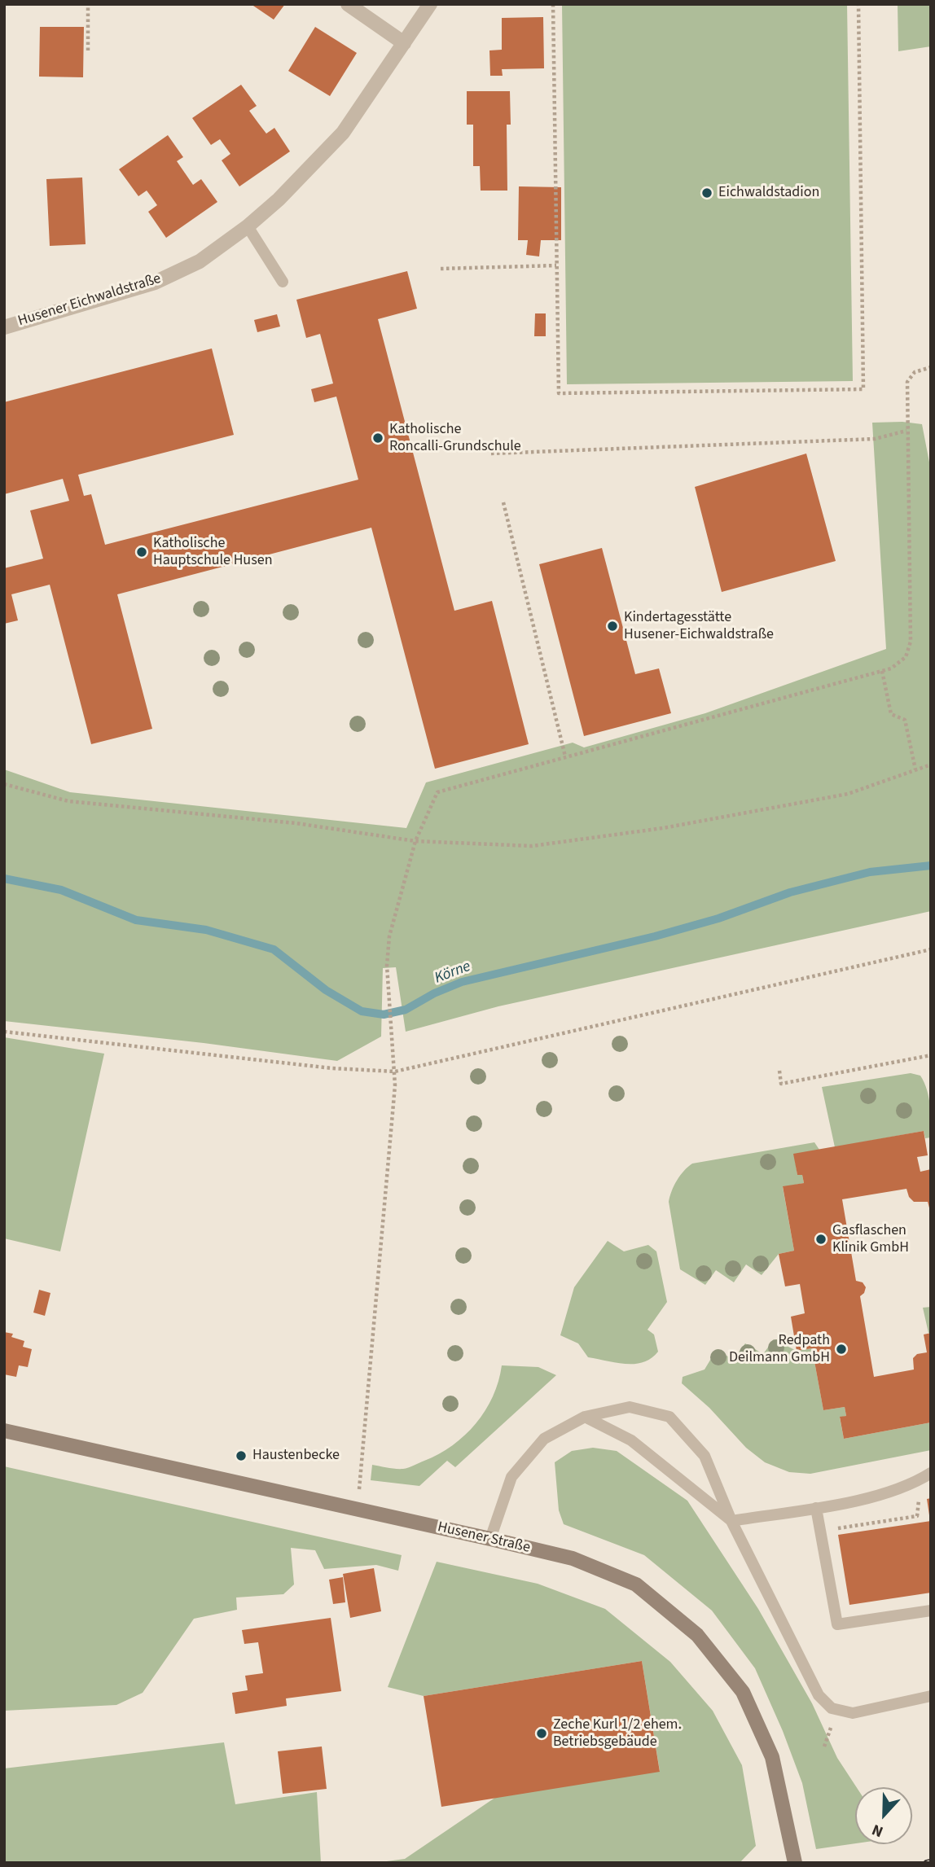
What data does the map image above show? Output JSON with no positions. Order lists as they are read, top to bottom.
{
  "streets": {
    "street": ["Husener Eichwaldstraße", "Husener Straße"]
  },
  "water": ["Körne"],
  "places": [
    "Eichwaldstadion",
    "Katholische Roncalli-Grundschule",
    "Katholische Hauptschule Husen",
    "Kindertagesstätte Husener-Eichwaldstraße",
    "Gasflaschen Klinik GmbH",
    "Redpath Deilmann GmbH",
    "Haustenbecke",
    "Zeche Kurl 1/2 ehem. Betriebsgebäude"
  ],
  "north": "bottom"
}
